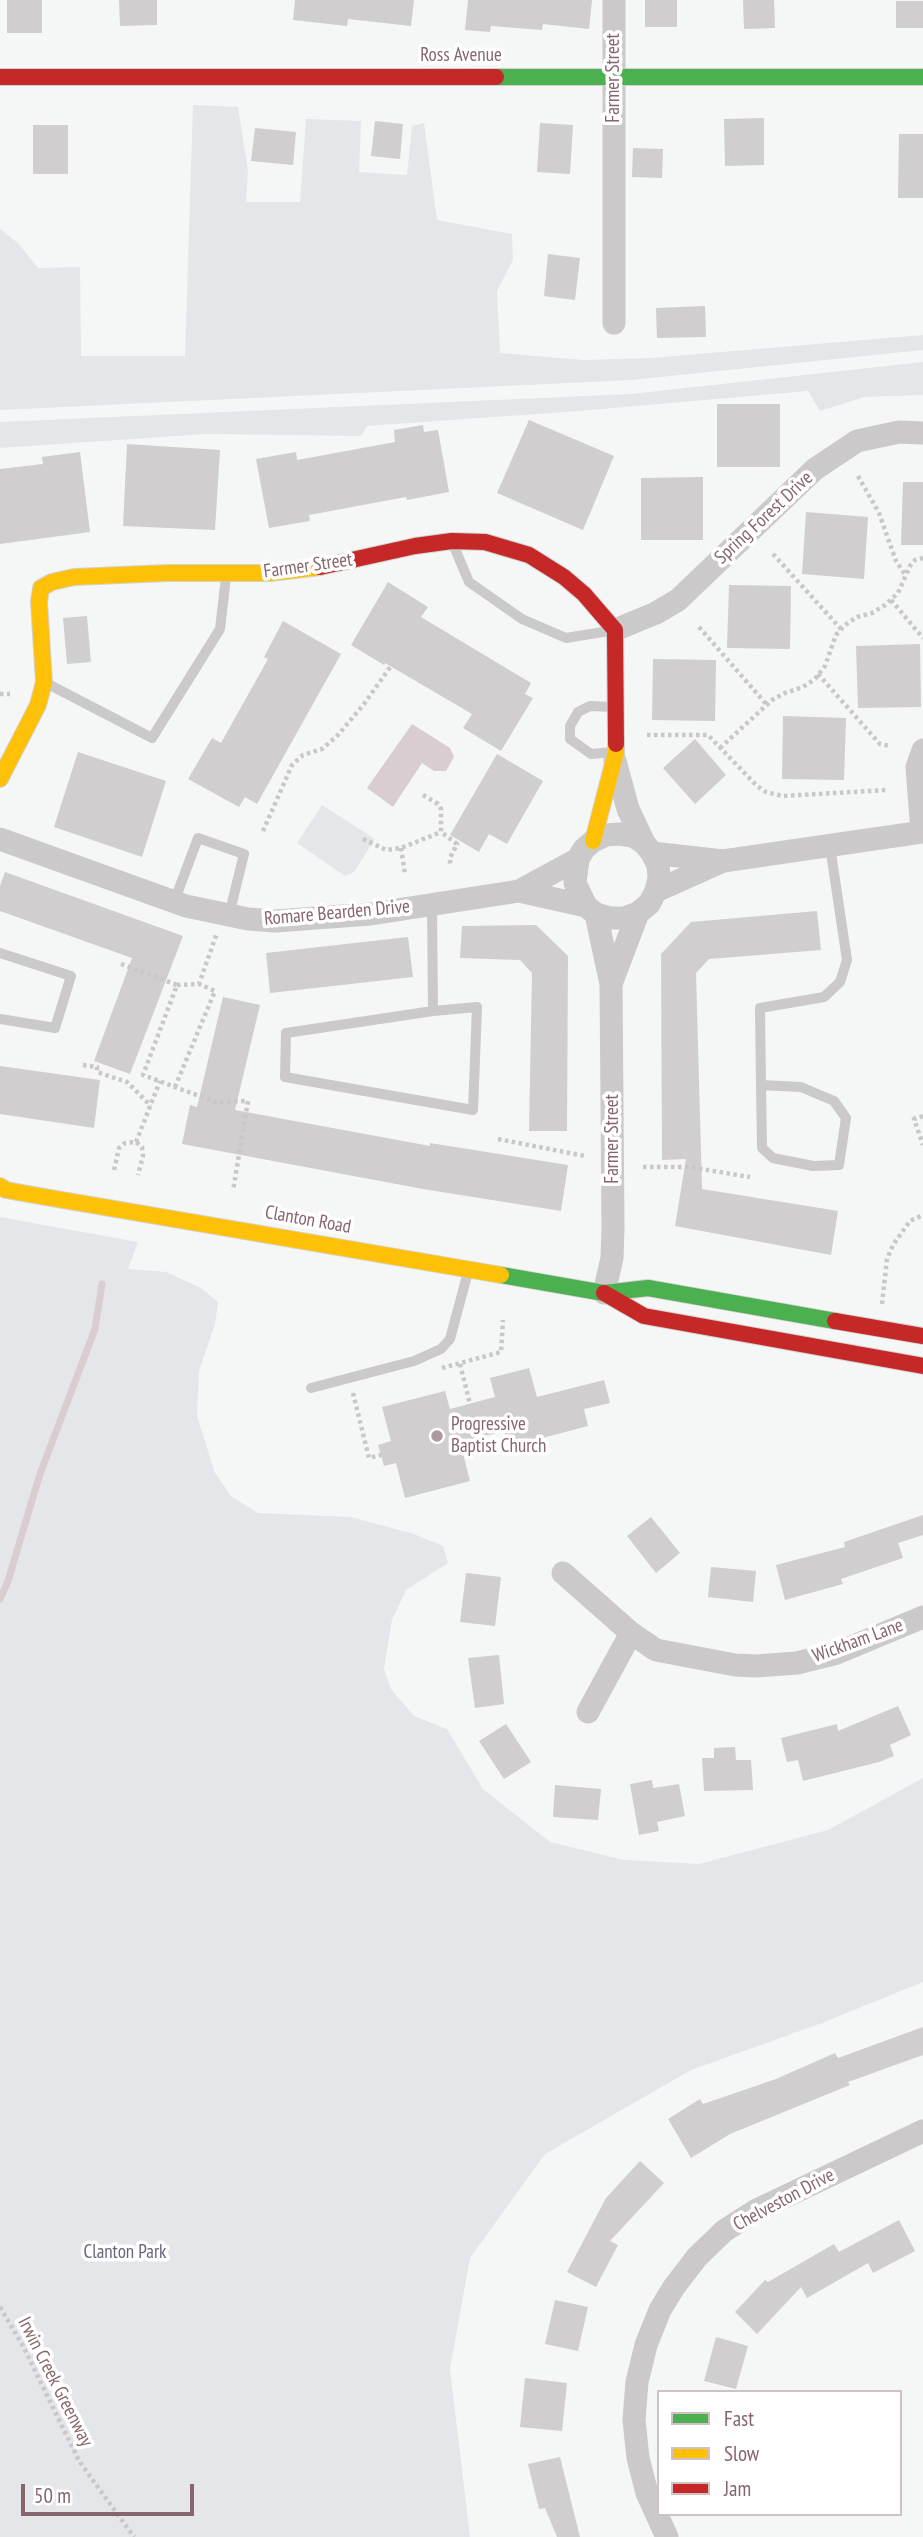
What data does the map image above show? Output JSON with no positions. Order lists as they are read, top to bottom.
{
  "streets": {
    "street": [
      "Ross Avenue",
      "Farmer Street",
      "Spring Forest Drive",
      "Romare Bearden Drive",
      "Clanton Road",
      "Wickham Lane",
      "Chelveston Drive"
    ],
    "path": ["Irwin Creek Greenway"]
  },
  "crossings": [
    ["Ross Avenue", "Farmer Street"],
    ["Farmer Street", "Spring Forest Drive"],
    ["Farmer Street", "Romare Bearden Drive"],
    ["Farmer Street", "Clanton Road"]
  ],
  "parks": ["Clanton Park"],
  "places": ["Progressive Baptist Church"],
  "legend": ["Fast", "Slow", "Jam"],
  "scale_bar": "50 m"
}
